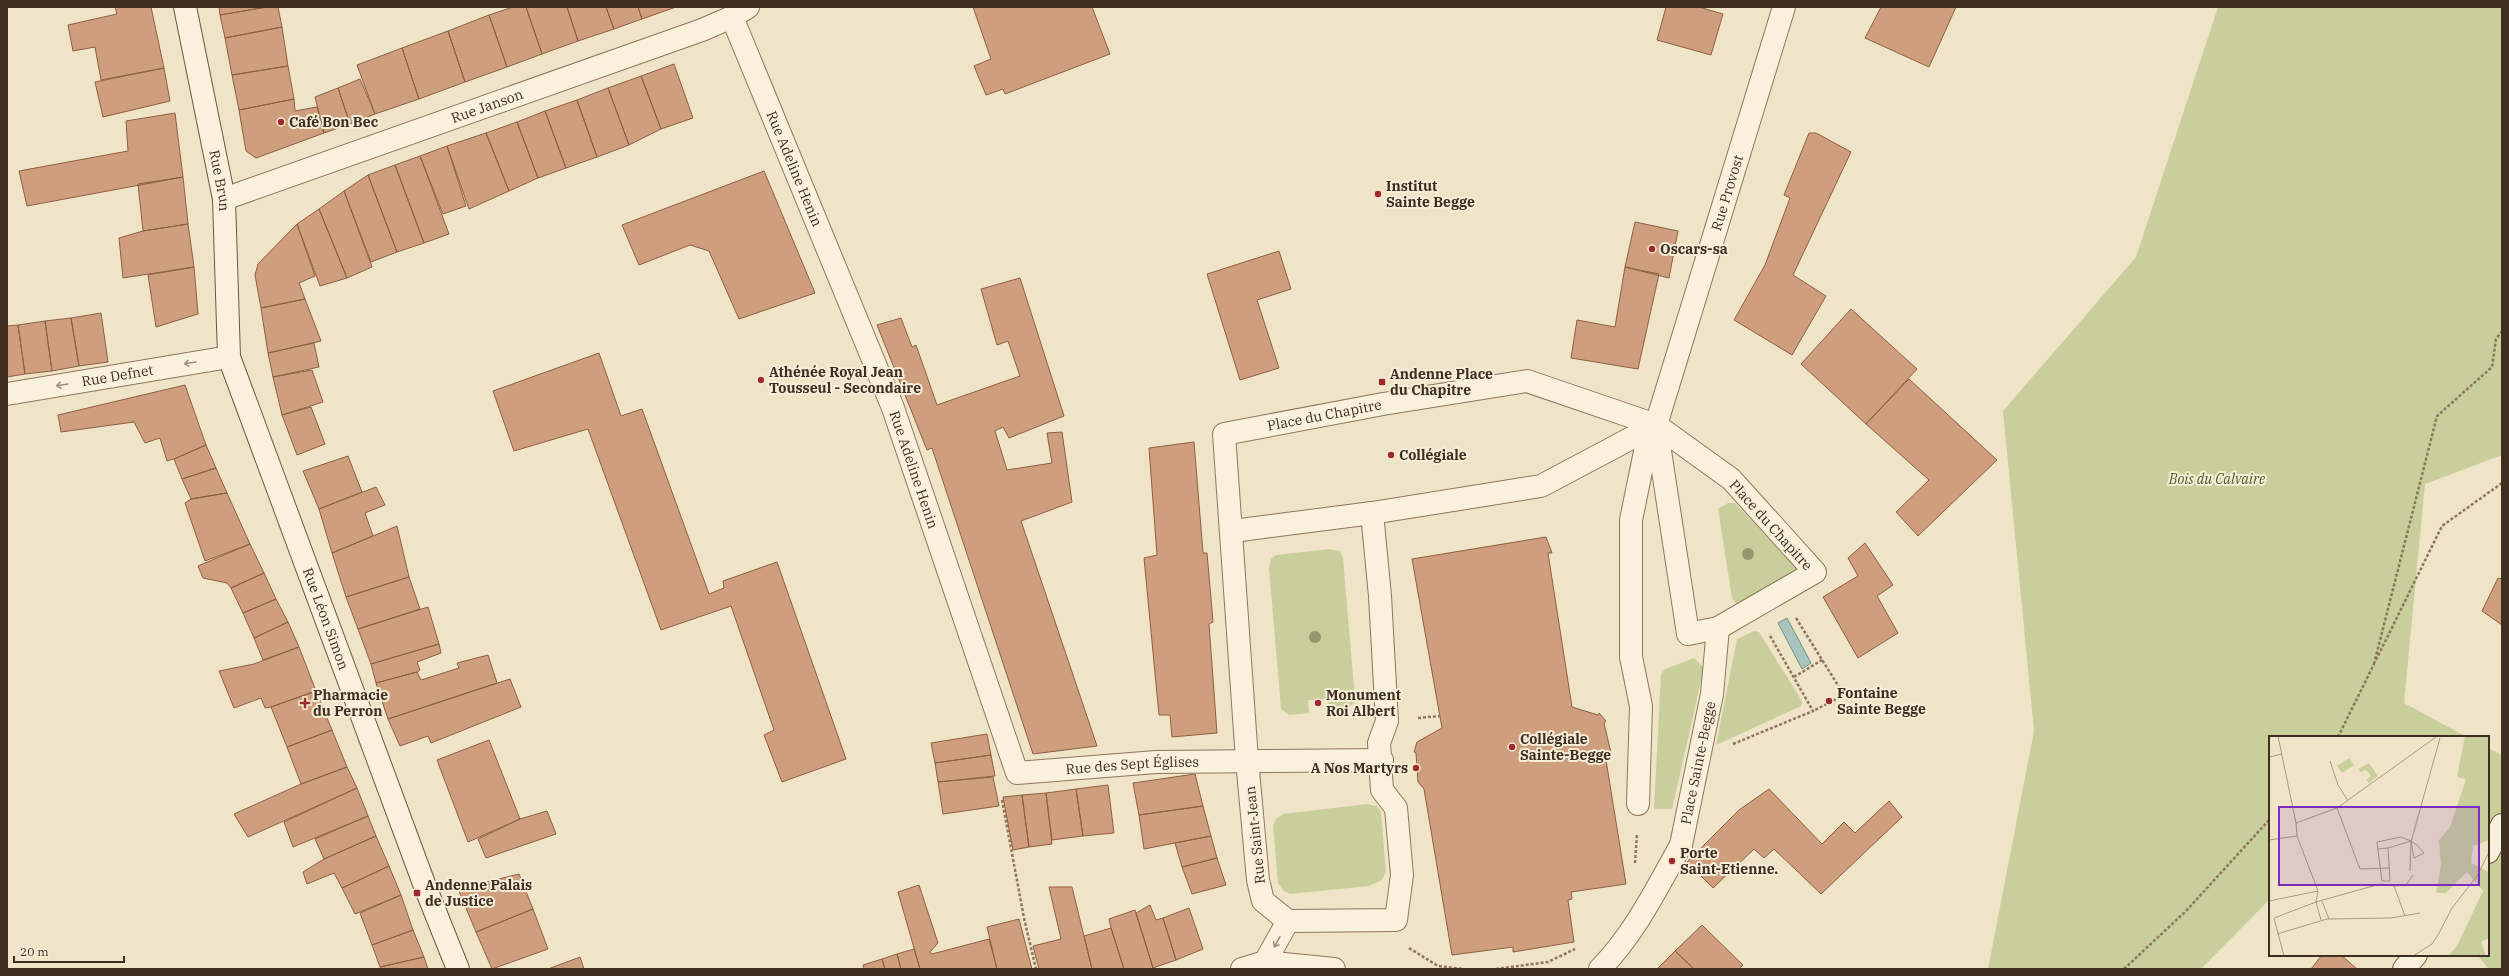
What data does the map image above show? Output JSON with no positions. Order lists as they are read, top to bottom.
{
  "streets": {
    "street": [
      "Rue Janson",
      "Rue Adeline Henin",
      "Rue Brun",
      "Rue Provost",
      "Rue Defnet",
      "Place du Chapitre",
      "Rue Léon Simon",
      "Place Sainte-Begge",
      "Rue des Sept Églises",
      "Rue Saint-Jean"
    ]
  },
  "crossings": [
    ["Rue Janson", "Rue Adeline Henin"],
    ["Rue Janson", "Rue Brun"],
    ["Rue Adeline Henin", "Rue des Sept Églises"],
    ["Rue Brun", "Rue Defnet"],
    ["Rue Brun", "Rue Léon Simon"],
    ["Rue Provost", "Place du Chapitre"],
    ["Rue Defnet", "Rue Léon Simon"],
    ["Place du Chapitre", "Place Sainte-Begge"],
    ["Place du Chapitre", "Rue des Sept Églises"],
    ["Place du Chapitre", "Rue Saint-Jean"],
    ["Rue des Sept Églises", "Rue Saint-Jean"]
  ],
  "one_way": ["Rue Defnet"],
  "parks": ["Bois du Calvaire"],
  "places": {
    "other": [
      "Café Bon Bec",
      "Institut Sainte Begge",
      "Oscars-sa",
      "Athénée Royal Jean Tousseul - Secondaire",
      "Collégiale",
      "Fontaine Sainte Begge",
      "Monument Roi Albert",
      "Collégiale Sainte-Begge",
      "A Nos Martyrs",
      "Porte Saint-Etienne."
    ],
    "transit": ["Andenne Place du Chapitre", "Andenne Palais de Justice"],
    "health": ["Pharmacie du Perron"]
  },
  "scale_bar": "20 m"
}
